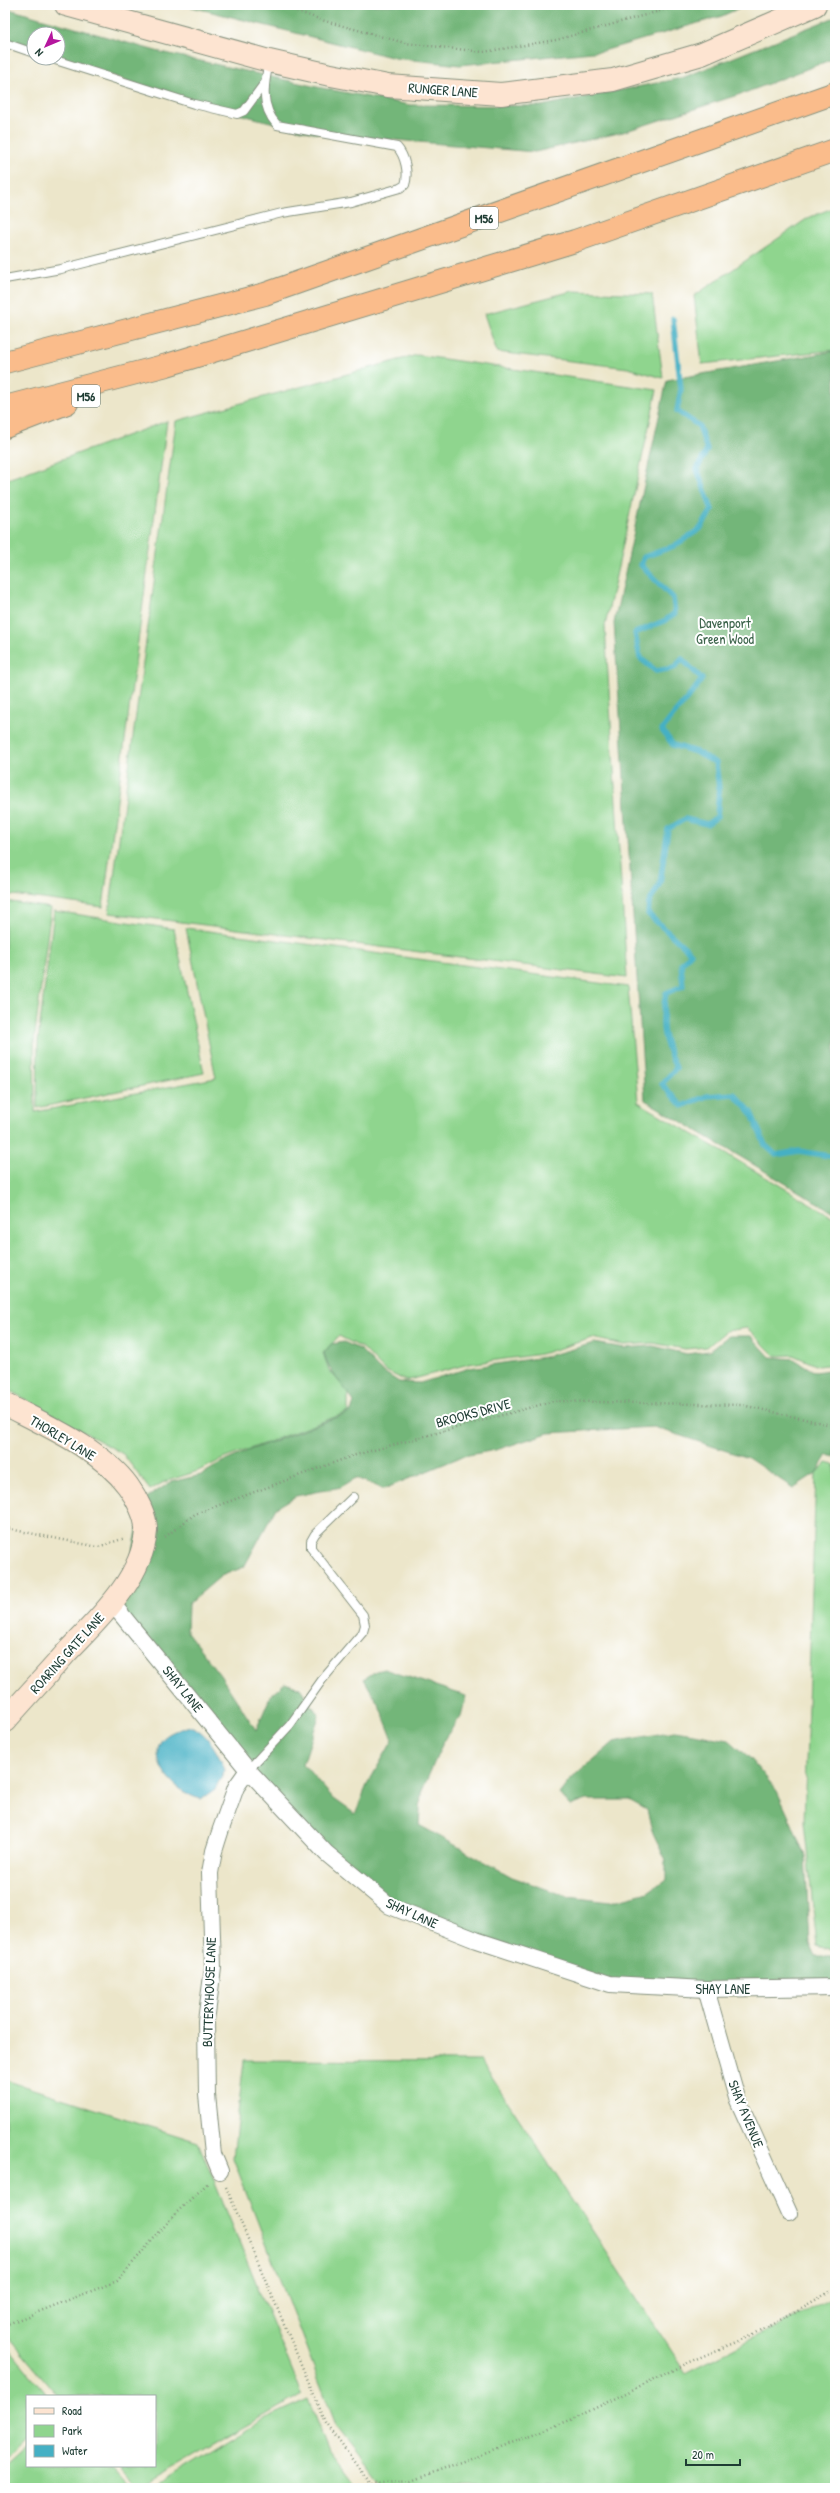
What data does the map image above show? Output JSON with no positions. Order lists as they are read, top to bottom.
{
  "streets": {
    "highway": ["M56"],
    "street": [
      "RUNGER LANE",
      "THORLEY LANE",
      "ROARING GATE LANE",
      "SHAY LANE",
      "BUTTERYHOUSE LANE",
      "SHAY AVENUE"
    ],
    "path": ["BROOKS DRIVE"]
  },
  "crossings": [
    ["BROOKS DRIVE", "THORLEY LANE"],
    ["THORLEY LANE", "ROARING GATE LANE"],
    ["THORLEY LANE", "SHAY LANE"],
    ["ROARING GATE LANE", "SHAY LANE"],
    ["SHAY LANE", "BUTTERYHOUSE LANE"],
    ["SHAY LANE", "SHAY AVENUE"]
  ],
  "parks": ["Davenport Green Wood"],
  "legend": ["Road", "Park", "Water"],
  "scale_bar": "20 m",
  "north": "bottom left"
}
